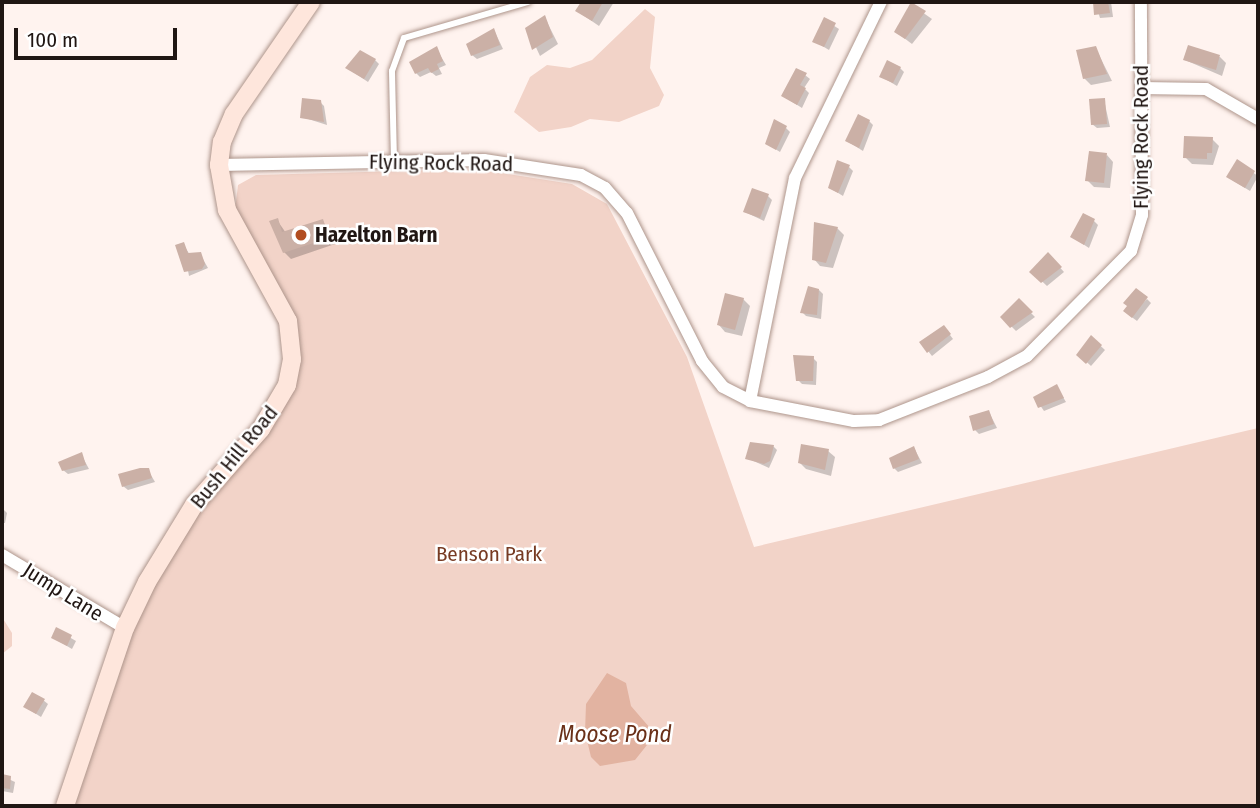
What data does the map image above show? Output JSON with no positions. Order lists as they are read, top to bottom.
{
  "streets": {
    "street": ["Flying Rock Road", "Bush Hill Road", "Jump Lane"]
  },
  "crossings": [
    ["Flying Rock Road", "Bush Hill Road"],
    ["Bush Hill Road", "Jump Lane"]
  ],
  "water": ["Moose Pond"],
  "parks": ["Benson Park"],
  "places": ["Hazelton Barn"],
  "scale_bar": "100 m"
}
